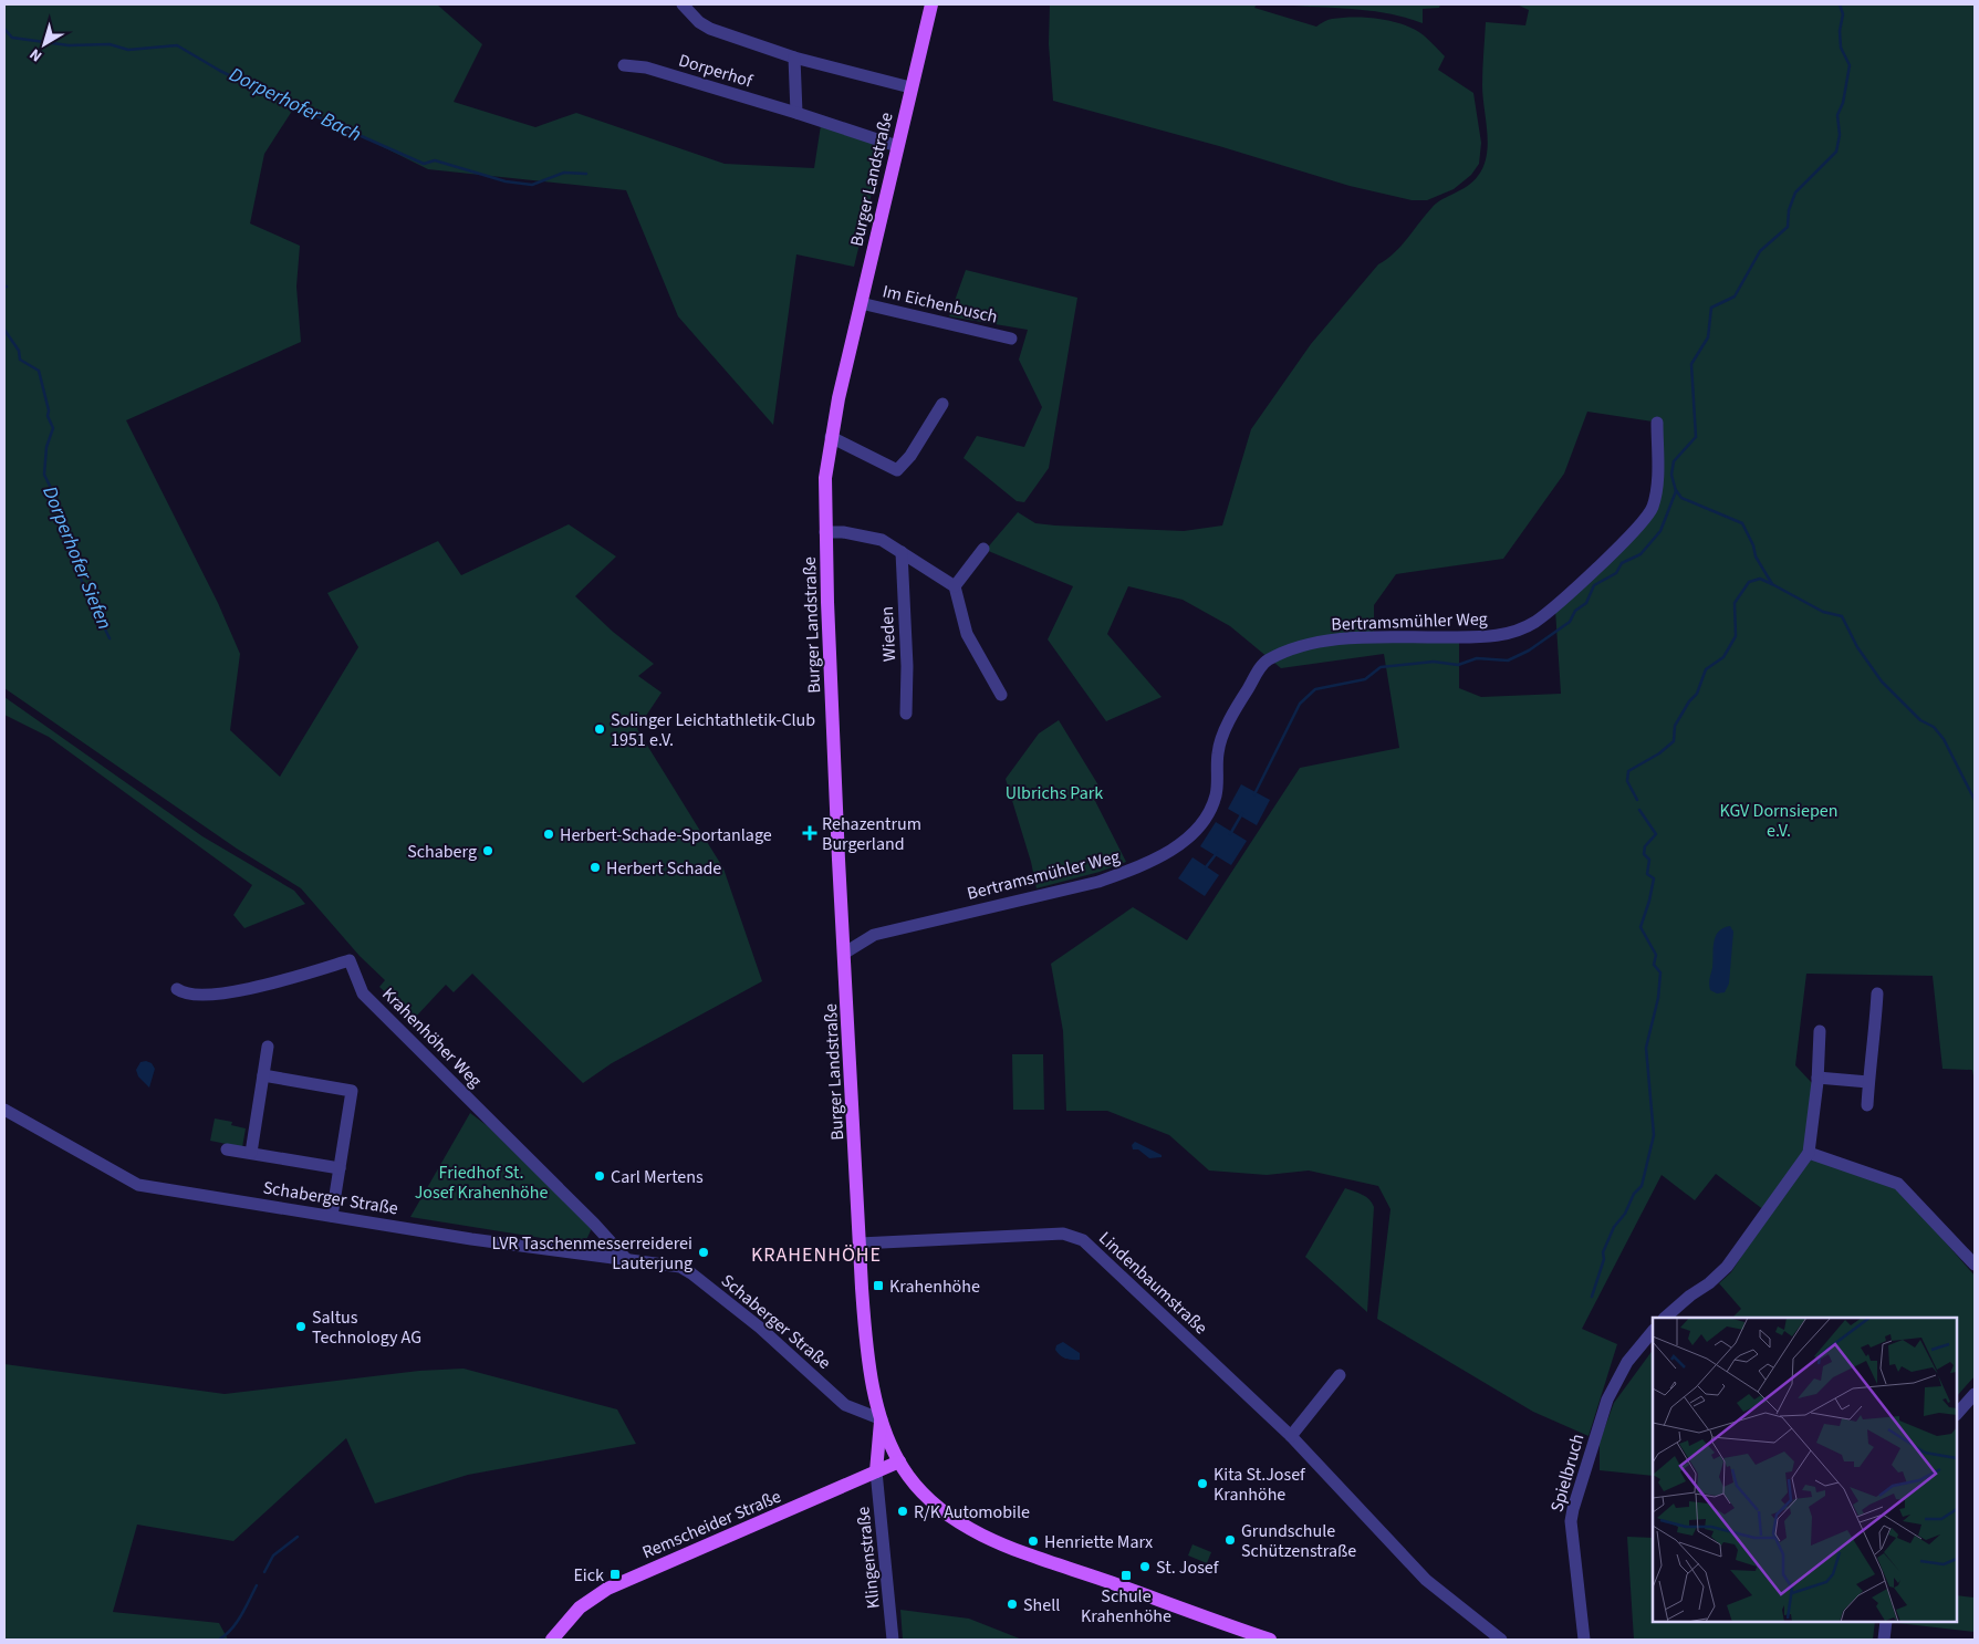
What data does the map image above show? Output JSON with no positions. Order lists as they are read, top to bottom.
{
  "streets": {
    "main road": ["Burger Landstraße", "Remscheider Straße"],
    "street": [
      "Dorperhof",
      "Im Eichenbusch",
      "Bertramsmühler Weg",
      "Wieden",
      "Krahenhöher Weg",
      "Schaberger Straße",
      "Lindenbaumstraße",
      "Spielbruch",
      "Klingenstraße"
    ]
  },
  "crossings": [
    ["Dorperhof", "Burger Landstraße"],
    ["Burger Landstraße", "Im Eichenbusch"],
    ["Burger Landstraße", "Bertramsmühler Weg"],
    ["Burger Landstraße", "Schaberger Straße"],
    ["Burger Landstraße", "Lindenbaumstraße"],
    ["Burger Landstraße", "Remscheider Straße"],
    ["Burger Landstraße", "Klingenstraße"],
    ["Krahenhöher Weg", "Schaberger Straße"],
    ["Remscheider Straße", "Klingenstraße"]
  ],
  "districts": ["KRAHENHÖHE"],
  "water": ["Dorperhofer Bach", "Dorperhofer Siefen"],
  "parks": ["Ulbrichs Park", "KGV Dornsiepen e.V.", "Friedhof St. Josef Krahenhöhe"],
  "places": {
    "other": [
      "Solinger Leichtathletik-Club 1951 e.V.",
      "Herbert-Schade-Sportanlage",
      "Schaberg",
      "Herbert Schade",
      "Carl Mertens",
      "LVR Taschenmesserreiderei Lauterjung",
      "Saltus Technology AG",
      "Kita St.Josef Kranhöhe",
      "R/K Automobile",
      "Grundschule Schützenstraße",
      "Henriette Marx",
      "St. Josef",
      "Shell"
    ],
    "health": ["Rehazentrum Burgerland"],
    "transit": ["Krahenhöhe", "Eick", "Schule Krahenhöhe"]
  },
  "north": "bottom left"
}
